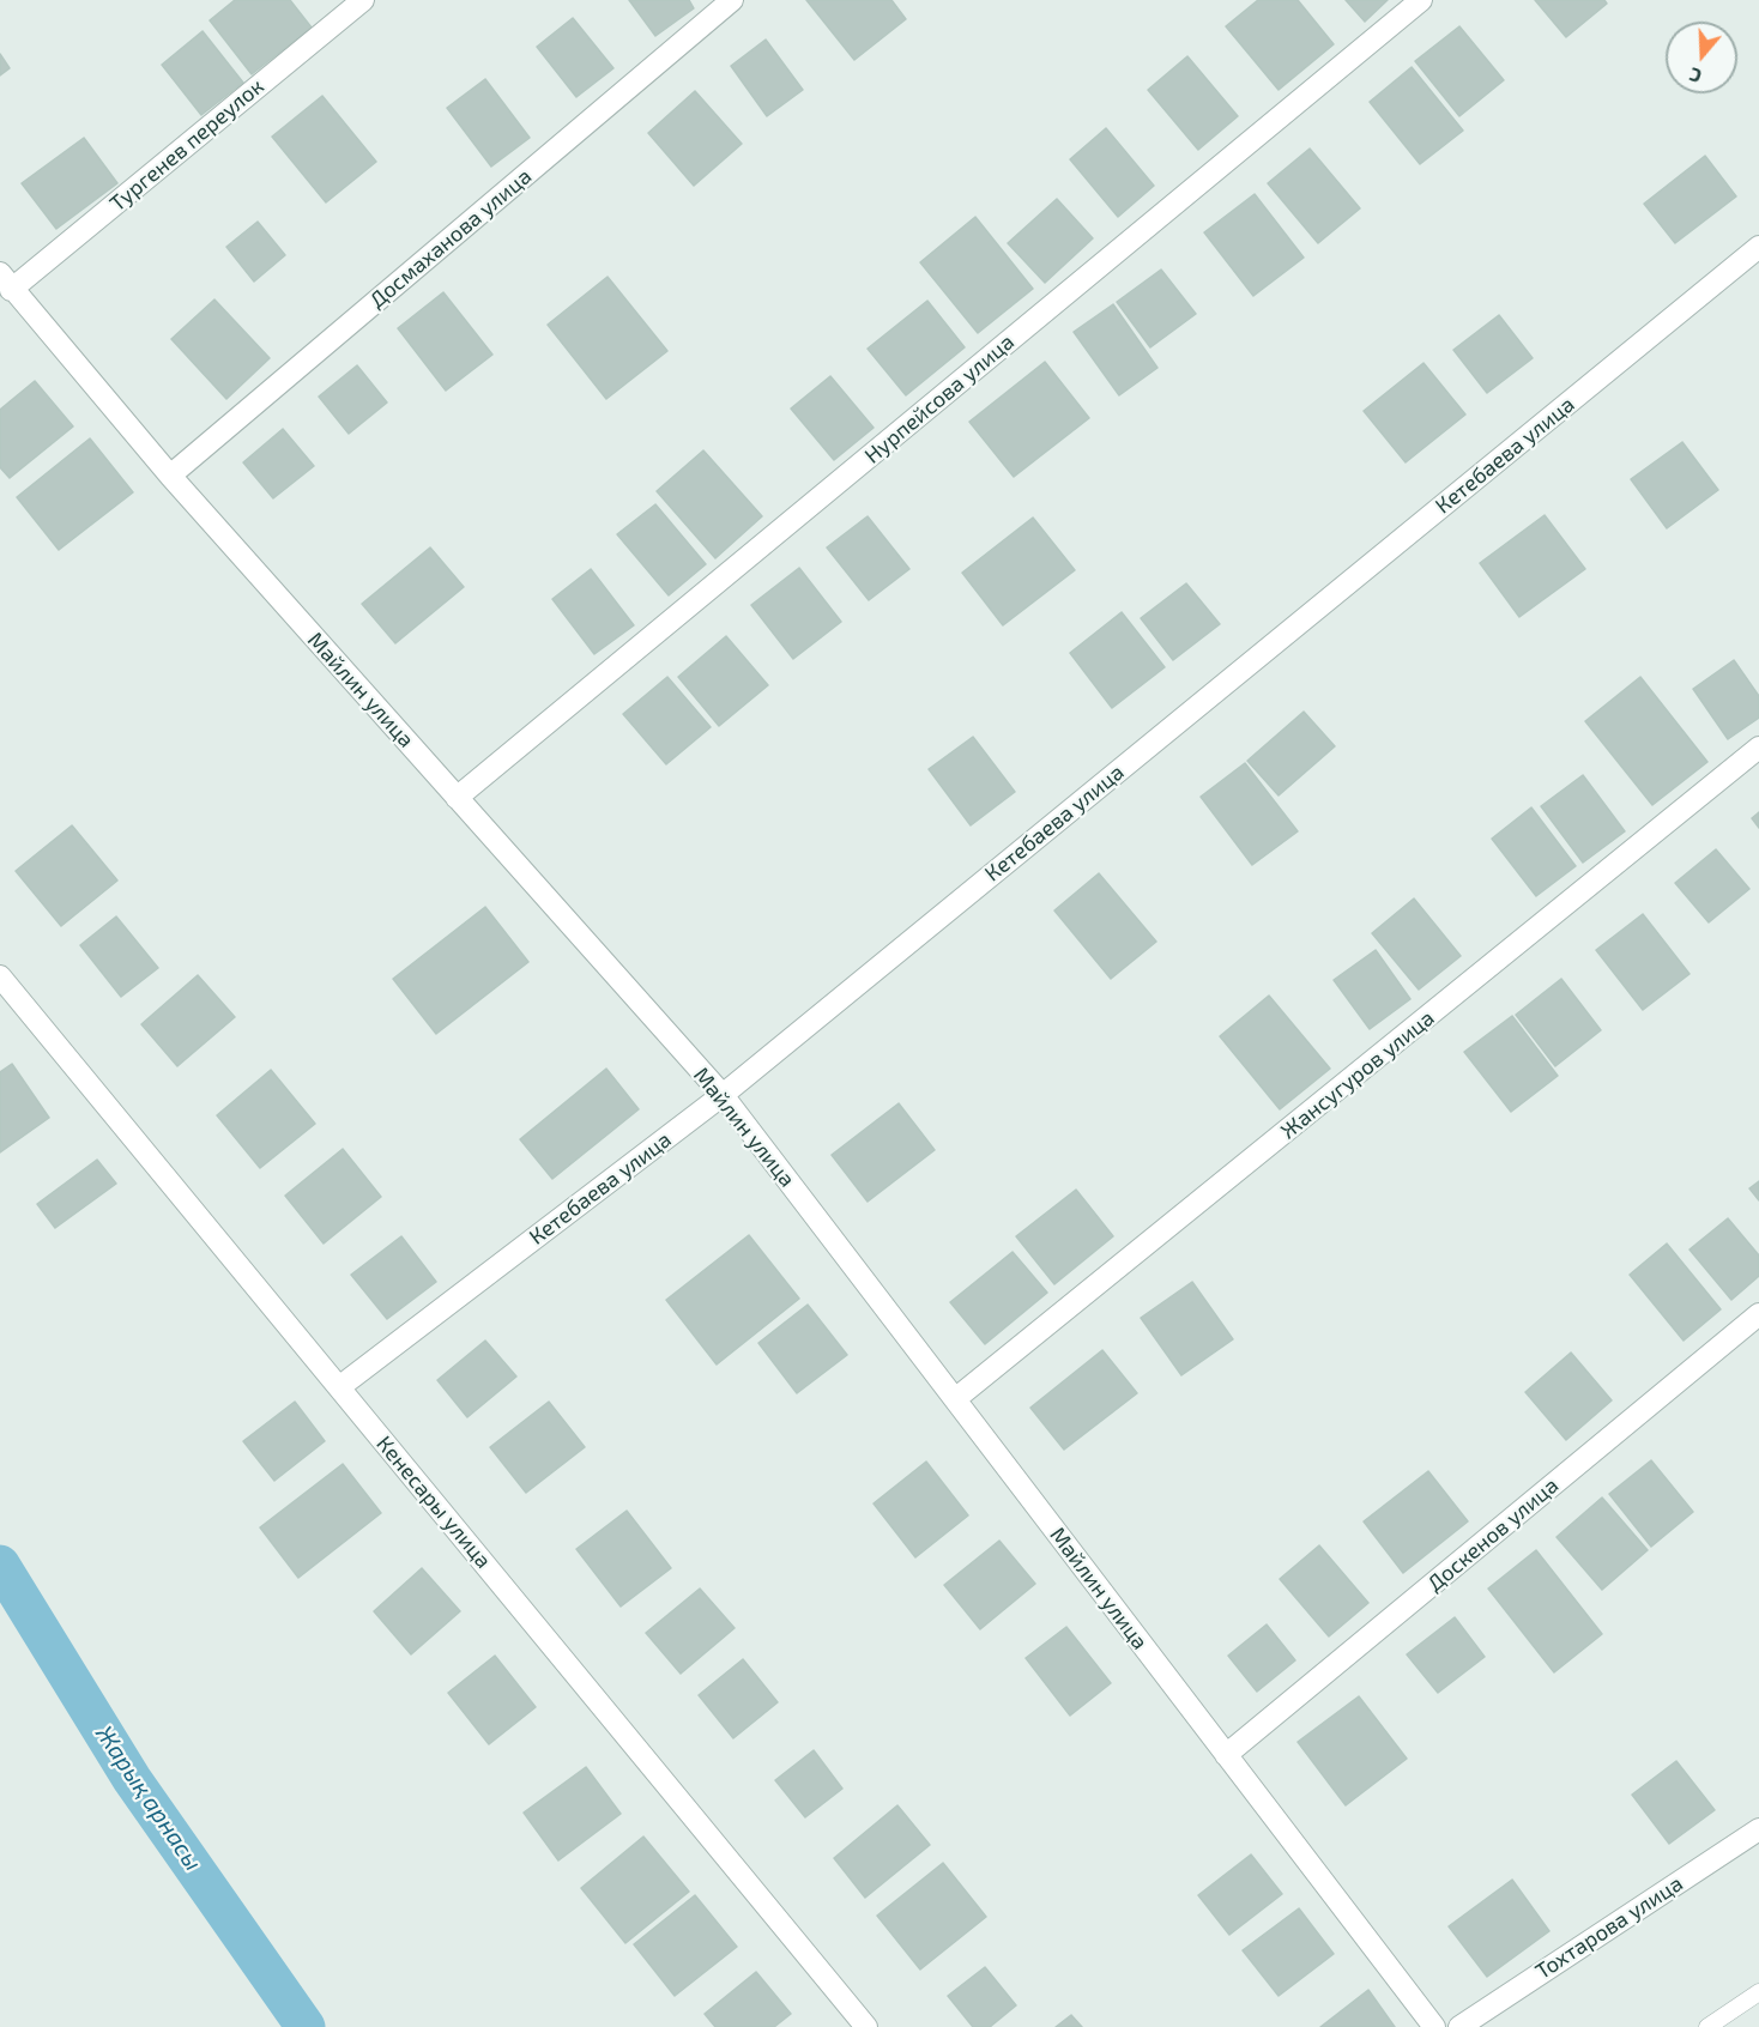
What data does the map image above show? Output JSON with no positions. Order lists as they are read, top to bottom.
{
  "streets": {
    "street": [
      "Тургенев переулок",
      "Досмаханова улица",
      "Нурпейсова улица",
      "Кетебаева улица",
      "Майлин улица",
      "Жансугуров улица",
      "Кенесары улица",
      "Доскенов улица",
      "Тохтарова улица"
    ]
  },
  "crossings": [
    ["Тургенев переулок", "Майлин улица"],
    ["Досмаханова улица", "Майлин улица"],
    ["Нурпейсова улица", "Майлин улица"],
    ["Кетебаева улица", "Майлин улица"],
    ["Кетебаева улица", "Кенесары улица"],
    ["Майлин улица", "Жансугуров улица"],
    ["Майлин улица", "Доскенов улица"]
  ],
  "water": ["Жарық арнасы"],
  "north": "bottom"
}
